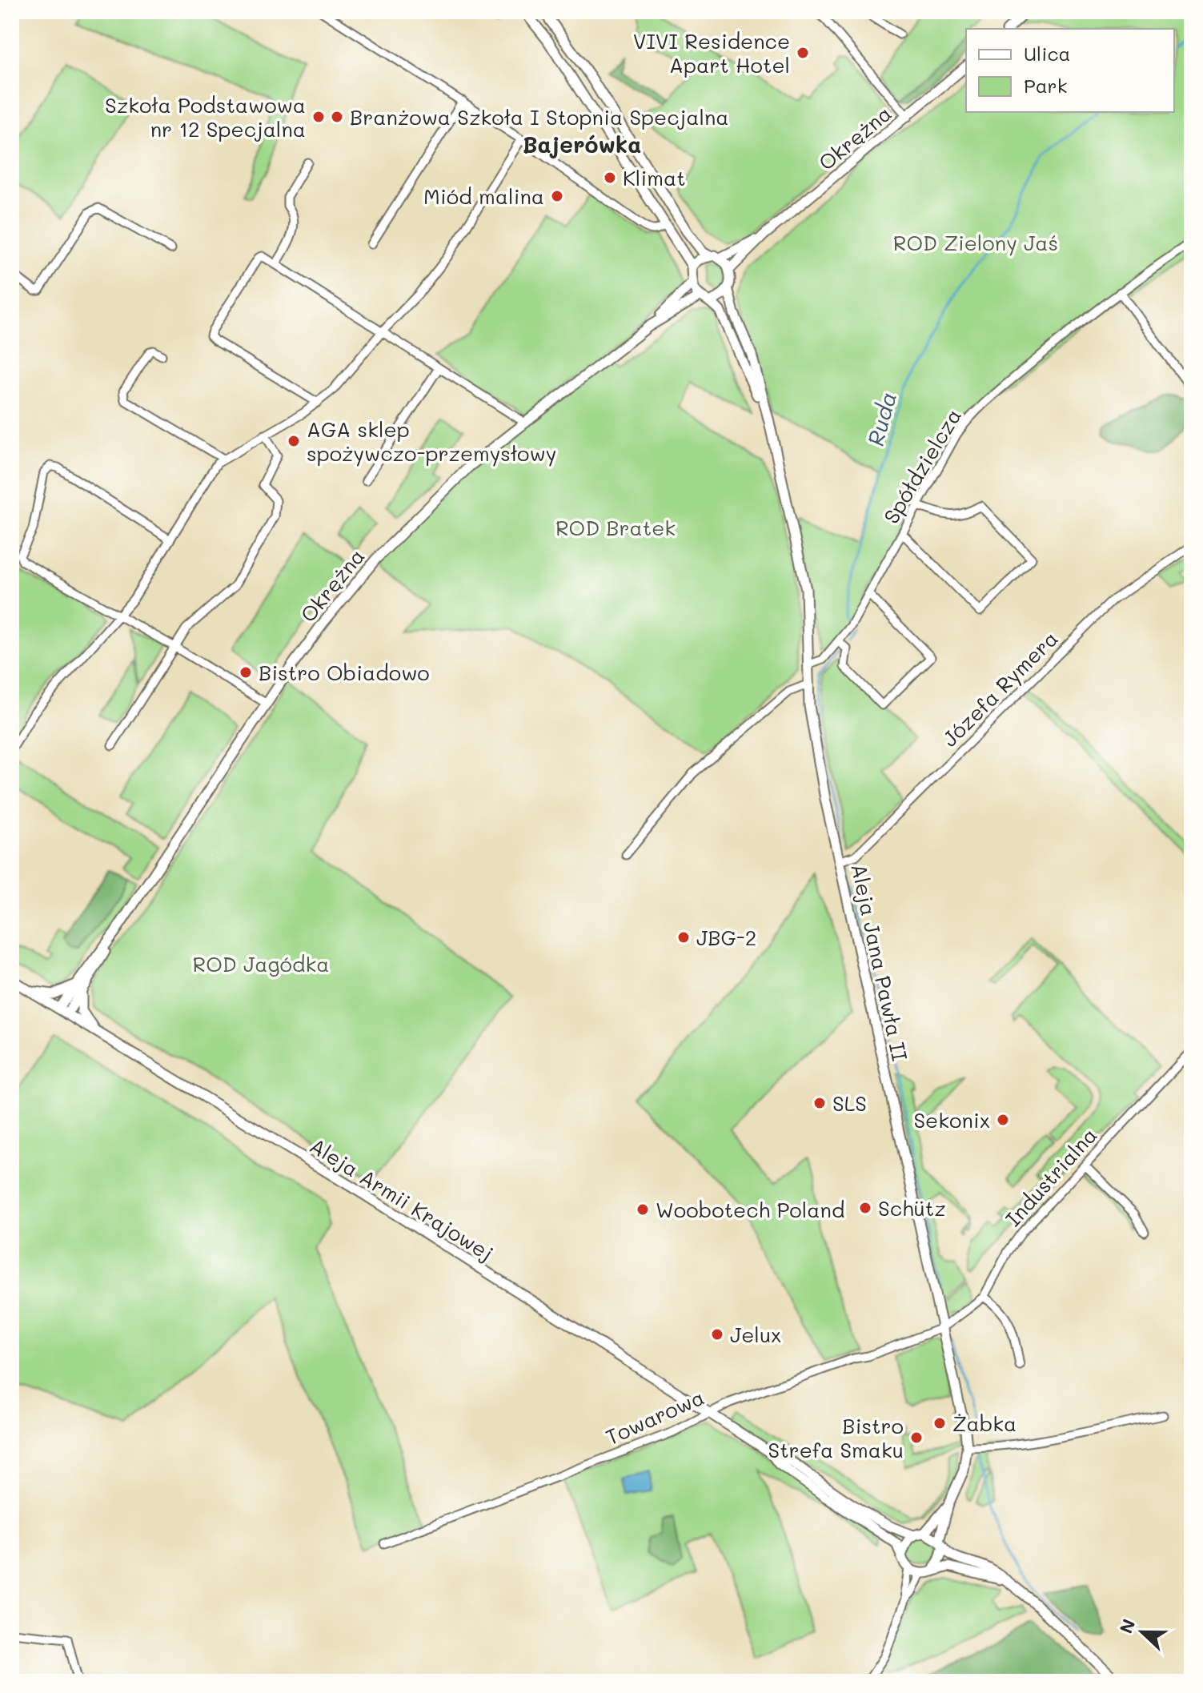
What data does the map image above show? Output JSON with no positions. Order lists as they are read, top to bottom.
{
  "streets": {
    "street": [
      "Okrężna",
      "Spółdzielcza",
      "Józefa Rymera",
      "Aleja Jana Pawła II",
      "Industrialna",
      "Aleja Armii Krajowej",
      "Towarowa"
    ]
  },
  "crossings": [
    ["Okrężna", "Aleja Jana Pawła II"],
    ["Okrężna", "Aleja Armii Krajowej"],
    ["Spółdzielcza", "Aleja Jana Pawła II"],
    ["Józefa Rymera", "Aleja Jana Pawła II"],
    ["Aleja Jana Pawła II", "Industrialna"],
    ["Aleja Jana Pawła II", "Aleja Armii Krajowej"],
    ["Aleja Jana Pawła II", "Towarowa"],
    ["Industrialna", "Towarowa"],
    ["Aleja Armii Krajowej", "Towarowa"]
  ],
  "districts": ["Bajerówka"],
  "water": ["Ruda"],
  "parks": ["ROD Zielony Jaś", "ROD Bratek", "ROD Jagódka"],
  "places": [
    "VIVI Residence Apart Hotel",
    "Szkoła Podstawowa nr 12 Specjalna",
    "Branżowa Szkoła I Stopnia Specjalna",
    "Klimat",
    "Miód malina",
    "AGA sklep spożywczo-przemysłowy",
    "Bistro Obiadowo",
    "JBG-2",
    "SLS",
    "Sekonix",
    "Schütz",
    "Woobotech Poland",
    "Jelux",
    "Żabka",
    "Bistro Strefa Smaku"
  ],
  "legend": ["Ulica", "Park"],
  "north": "left"
}
